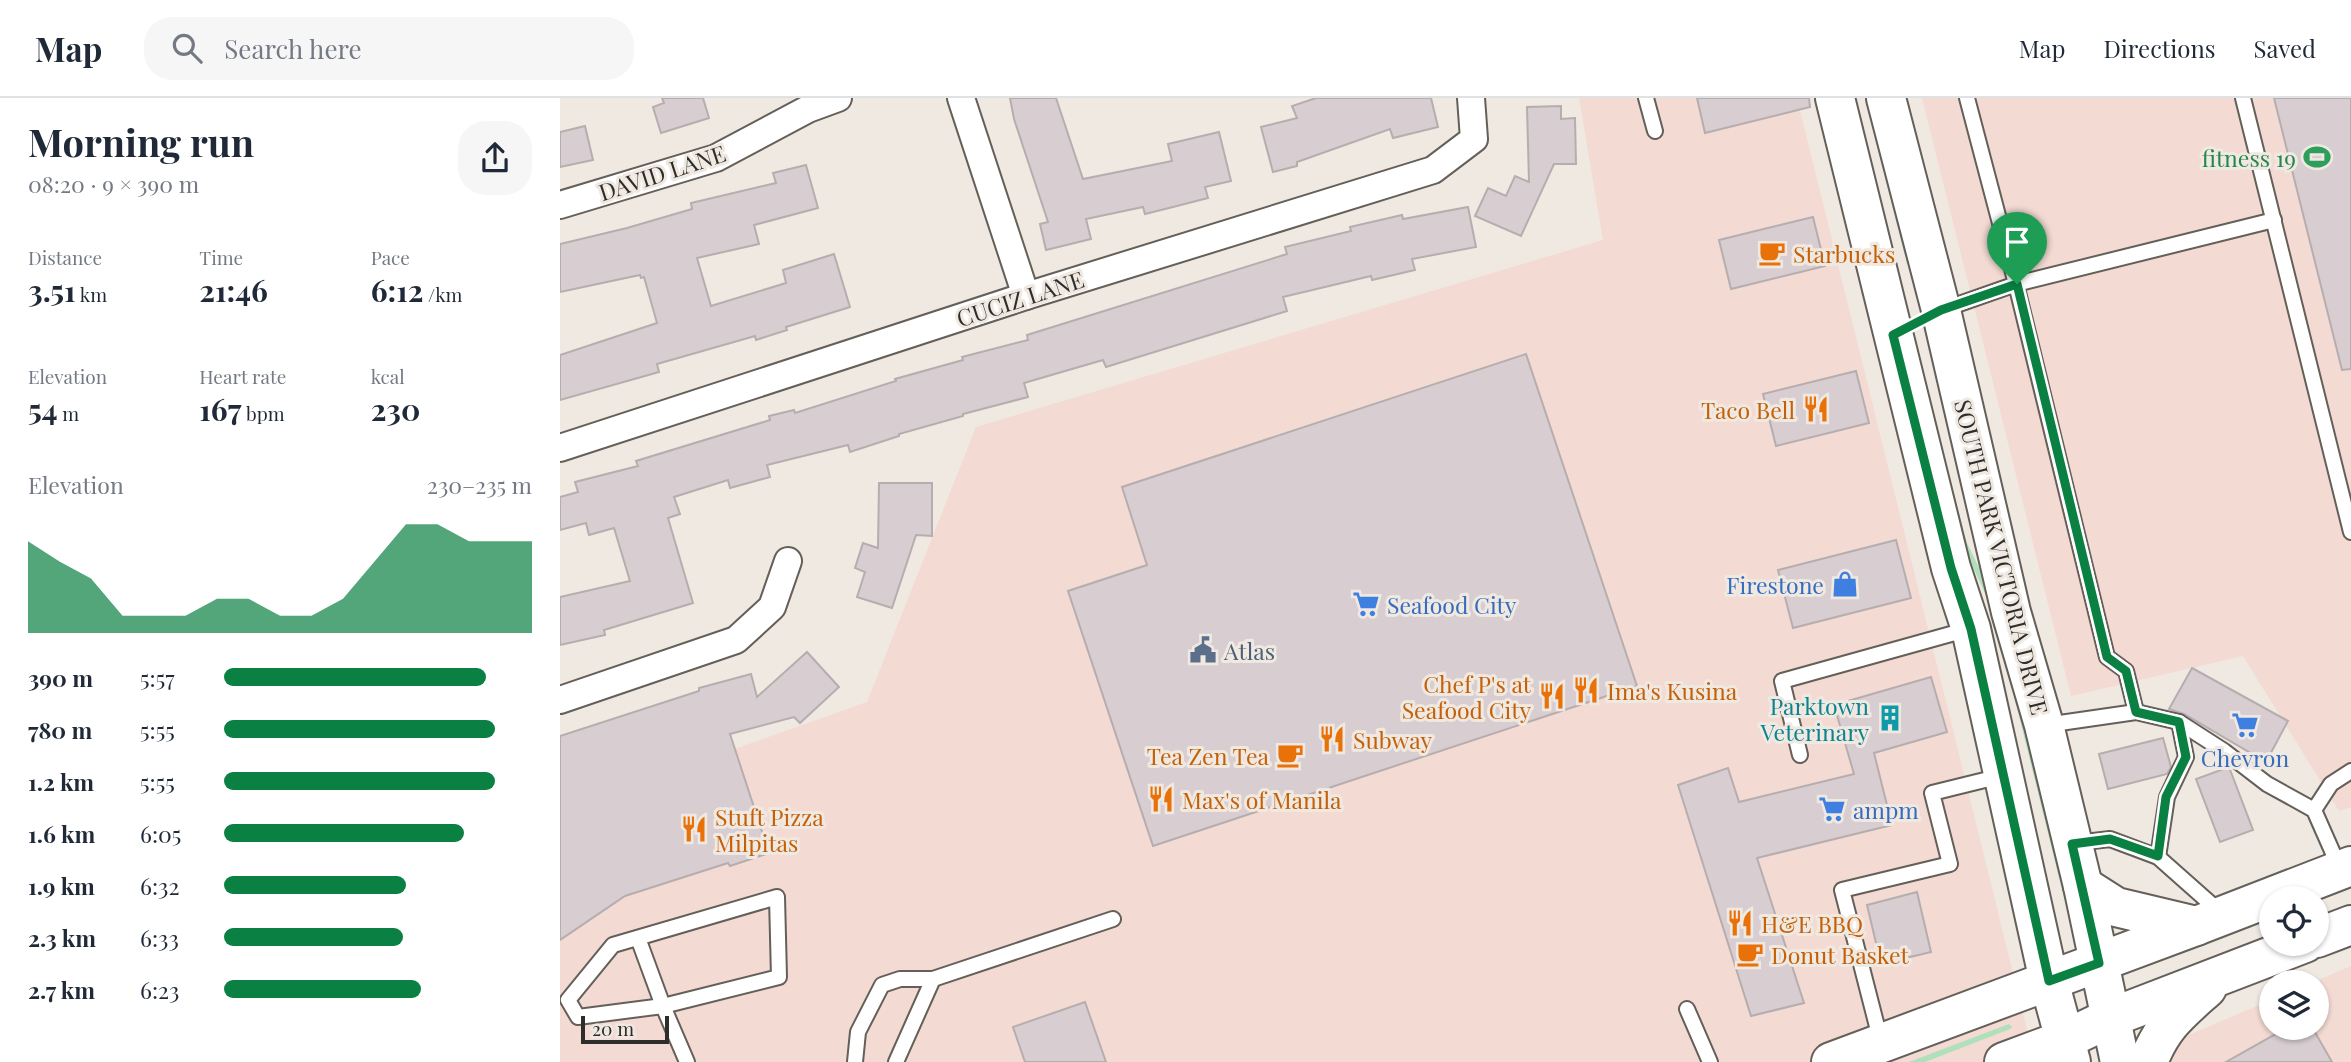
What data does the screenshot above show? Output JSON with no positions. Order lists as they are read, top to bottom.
{
  "streets": {
    "main road": ["SOUTH PARK VICTORIA DRIVE"],
    "street": ["DAVID LANE", "CUCIZ LANE"]
  },
  "places": {
    "sports": ["fitness 19"],
    "cafe": ["Starbucks", "Tea Zen Tea", "Donut Basket"],
    "restaurant": [
      "Taco Bell",
      "Ima's Kusina",
      "Chef P's at Seafood City",
      "Subway",
      "Max's of Manila",
      "Stuft Pizza Milpitas",
      "H&E BBQ"
    ],
    "shop": ["Firestone"],
    "supermarket": ["Seafood City", "Chevron", "ampm"],
    "public building": ["Atlas"],
    "building": ["Parktown Veterinary"]
  },
  "scale_bar": "20 m",
  "page": {
    "header": "Map",
    "search": "Search here",
    "nav": ["Map", "Directions", "Saved"],
    "heading": ["Morning run", "08:20 · 9 × 390 m"],
    "stats": [
      ["Distance", "3.51 km"],
      ["Time", "21:46"],
      ["Pace", "6:12 /km"],
      ["Elevation", "54 m"],
      ["Heart rate", "167 bpm"],
      ["kcal", "230"]
    ],
    "chart": ["Elevation", "230–235 m"],
    "list": [
      {
        "name": "390 m",
        "note": "5:57"
      },
      {
        "name": "780 m",
        "note": "5:55"
      },
      {
        "name": "1.2 km",
        "note": "5:55"
      },
      {
        "name": "1.6 km",
        "note": "6:05"
      },
      {
        "name": "1.9 km",
        "note": "6:32"
      },
      {
        "name": "2.3 km",
        "note": "6:33"
      },
      {
        "name": "2.7 km",
        "note": "6:23"
      }
    ],
    "scale": "20 m"
  }
}
